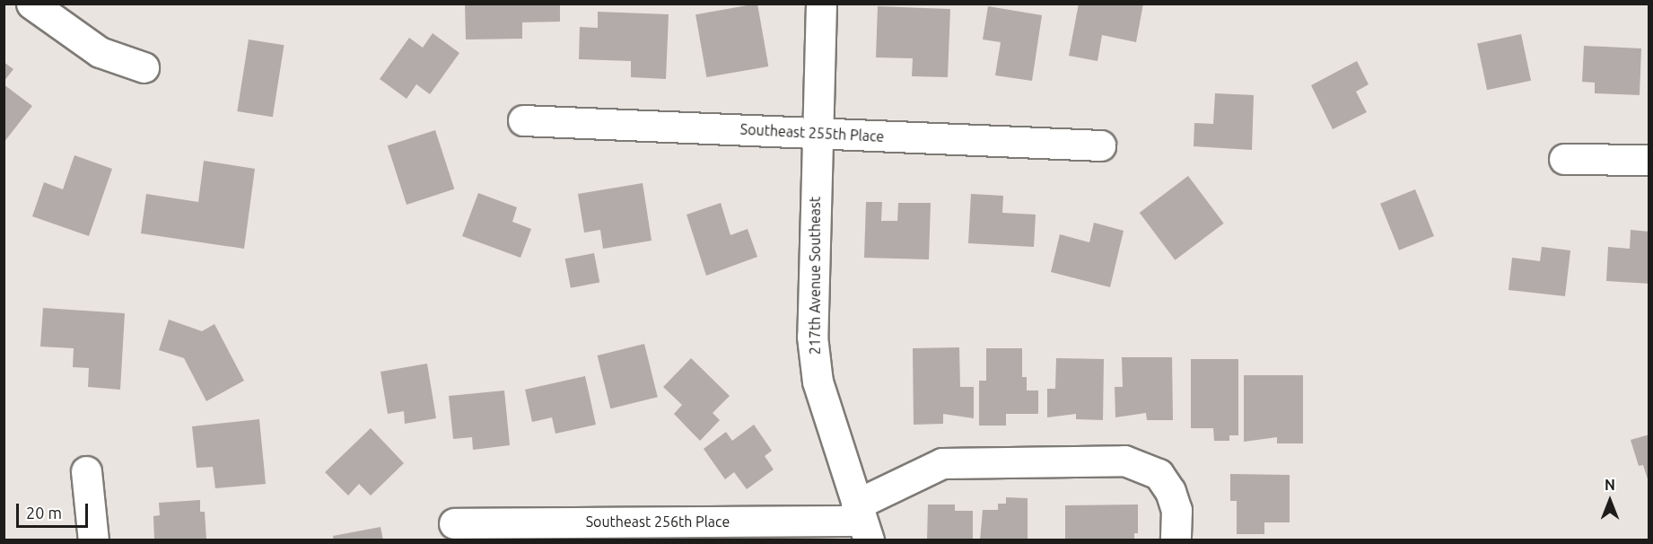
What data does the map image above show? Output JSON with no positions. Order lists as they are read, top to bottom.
{
  "streets": {
    "street": ["Southeast 255th Place", "217th Avenue Southeast", "Southeast 256th Place"]
  },
  "crossings": [
    ["Southeast 255th Place", "217th Avenue Southeast"],
    ["217th Avenue Southeast", "Southeast 256th Place"]
  ],
  "scale_bar": "20 m",
  "north": "top"
}
